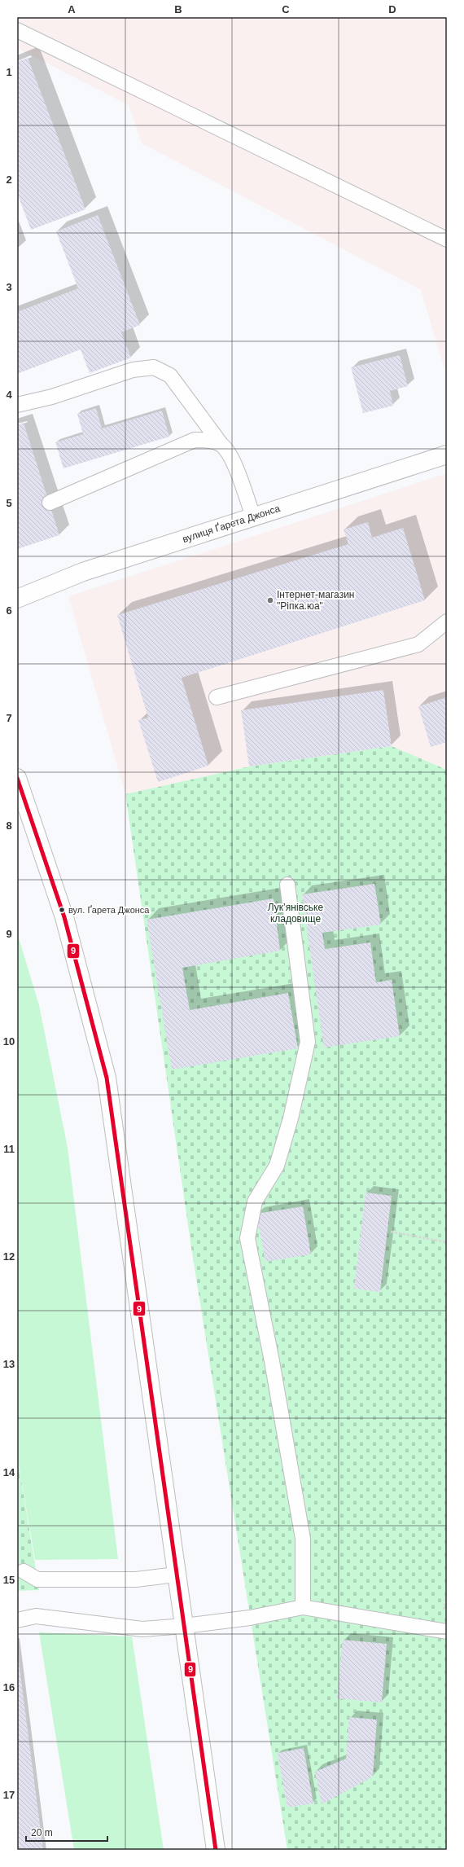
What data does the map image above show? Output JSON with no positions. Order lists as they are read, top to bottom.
{
  "streets": {
    "street": ["вулиця Ґарета Джонса"]
  },
  "parks": ["Лукʼянівське кладовище"],
  "places": ["Інтернет-магазин \"Ріпка.юа\"", "вул. Ґарета Джонса"],
  "lines": ["transit line 9"],
  "scale_bar": "20 m",
  "grid": {
    "columns": [
      "A",
      "B",
      "C",
      "D"
    ],
    "rows": [
      "1",
      "2",
      "3",
      "4",
      "5",
      "6",
      "7",
      "8",
      "9",
      "10",
      "11",
      "12",
      "13",
      "14",
      "15",
      "16",
      "17"
    ]
  }
}
